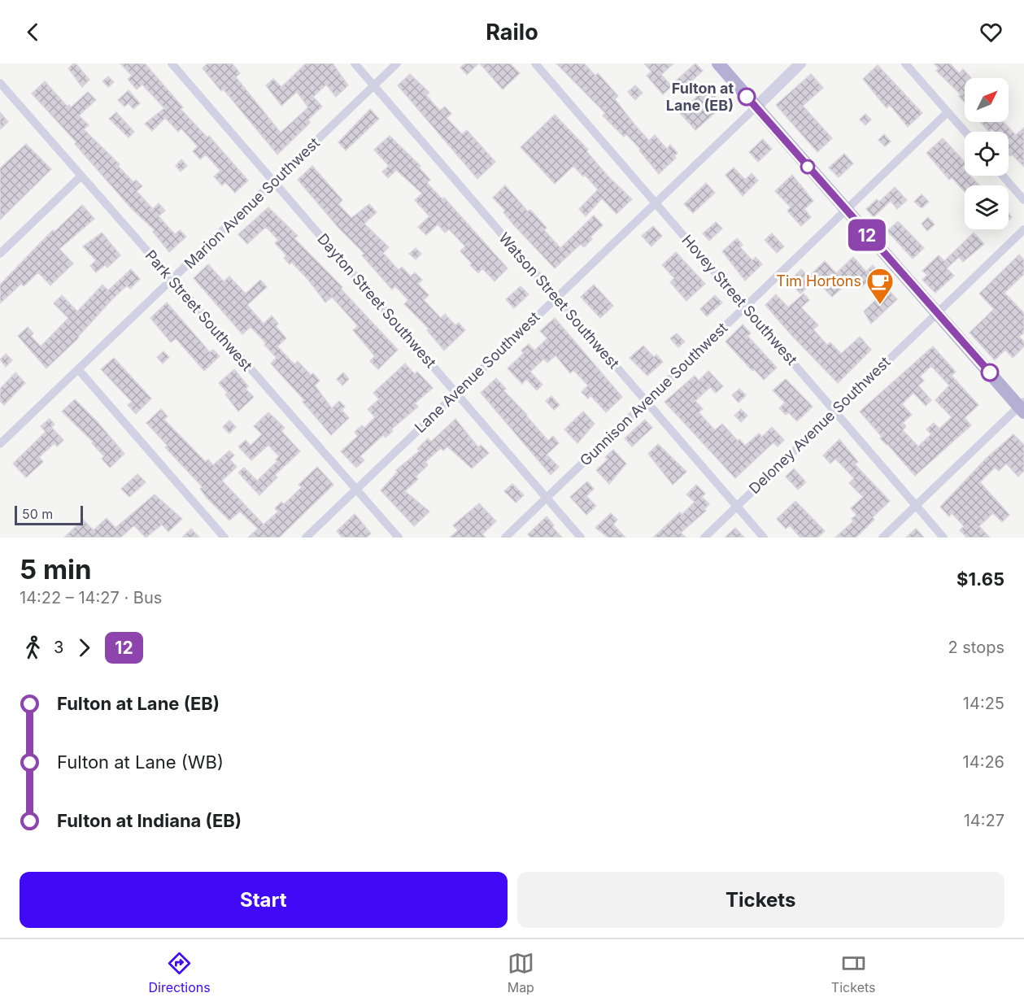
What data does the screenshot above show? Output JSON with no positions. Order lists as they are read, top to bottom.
{
  "streets": {
    "street": [
      "Marion Avenue Southwest",
      "Hovey Street Southwest",
      "Dayton Street Southwest",
      "Watson Street Southwest",
      "Park Street Southwest",
      "Lane Avenue Southwest",
      "Gunnison Avenue Southwest",
      "Deloney Avenue Southwest"
    ]
  },
  "crossings": [
    ["Marion Avenue Southwest", "Dayton Street Southwest"],
    ["Marion Avenue Southwest", "Watson Street Southwest"],
    ["Marion Avenue Southwest", "Park Street Southwest"],
    ["Hovey Street Southwest", "Lane Avenue Southwest"],
    ["Hovey Street Southwest", "Gunnison Avenue Southwest"],
    ["Hovey Street Southwest", "Deloney Avenue Southwest"],
    ["Dayton Street Southwest", "Lane Avenue Southwest"],
    ["Dayton Street Southwest", "Gunnison Avenue Southwest"],
    ["Watson Street Southwest", "Lane Avenue Southwest"],
    ["Watson Street Southwest", "Gunnison Avenue Southwest"],
    ["Watson Street Southwest", "Deloney Avenue Southwest"],
    ["Park Street Southwest", "Lane Avenue Southwest"]
  ],
  "places": {
    "other": ["Fulton at Lane (EB)"],
    "cafe": ["Tim Hortons"]
  },
  "lines": ["bus line 12"],
  "scale_bar": "50 m",
  "north": "top right",
  "page": {
    "header": "Railo",
    "on_map": "12",
    "scale": "50 m",
    "heading": ["5 min", "14:22 – 14:27 · Bus", "$1.65"],
    "legs": ["3", "12", "2 stops"],
    "list": [
      {
        "name": "Fulton at Lane (EB)",
        "value": "14:25"
      },
      {
        "name": "Fulton at Lane (WB)",
        "value": "14:26"
      },
      {
        "name": "Fulton at Indiana (EB)",
        "value": "14:27"
      }
    ],
    "buttons": ["Start", "Tickets"],
    "tabs": ["Directions", "Map", "Tickets"]
  }
}
